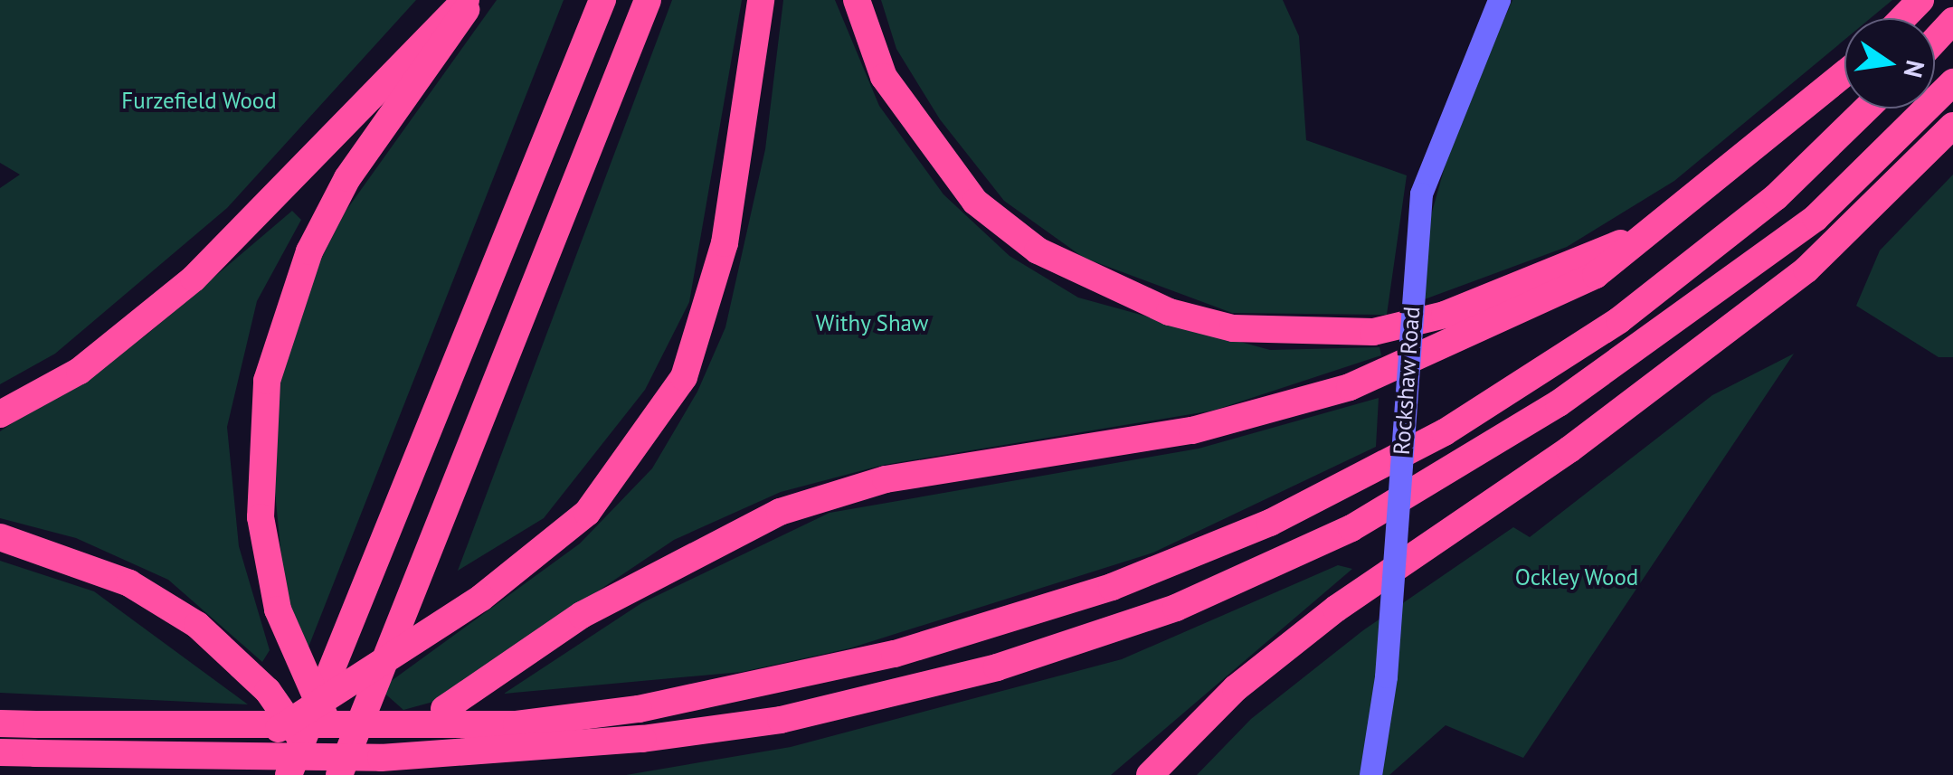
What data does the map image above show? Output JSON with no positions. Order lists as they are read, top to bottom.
{
  "streets": {
    "street": ["Rockshaw Road"]
  },
  "parks": ["Furzefield Wood", "Withy Shaw", "Ockley Wood"],
  "north": "right"
}
